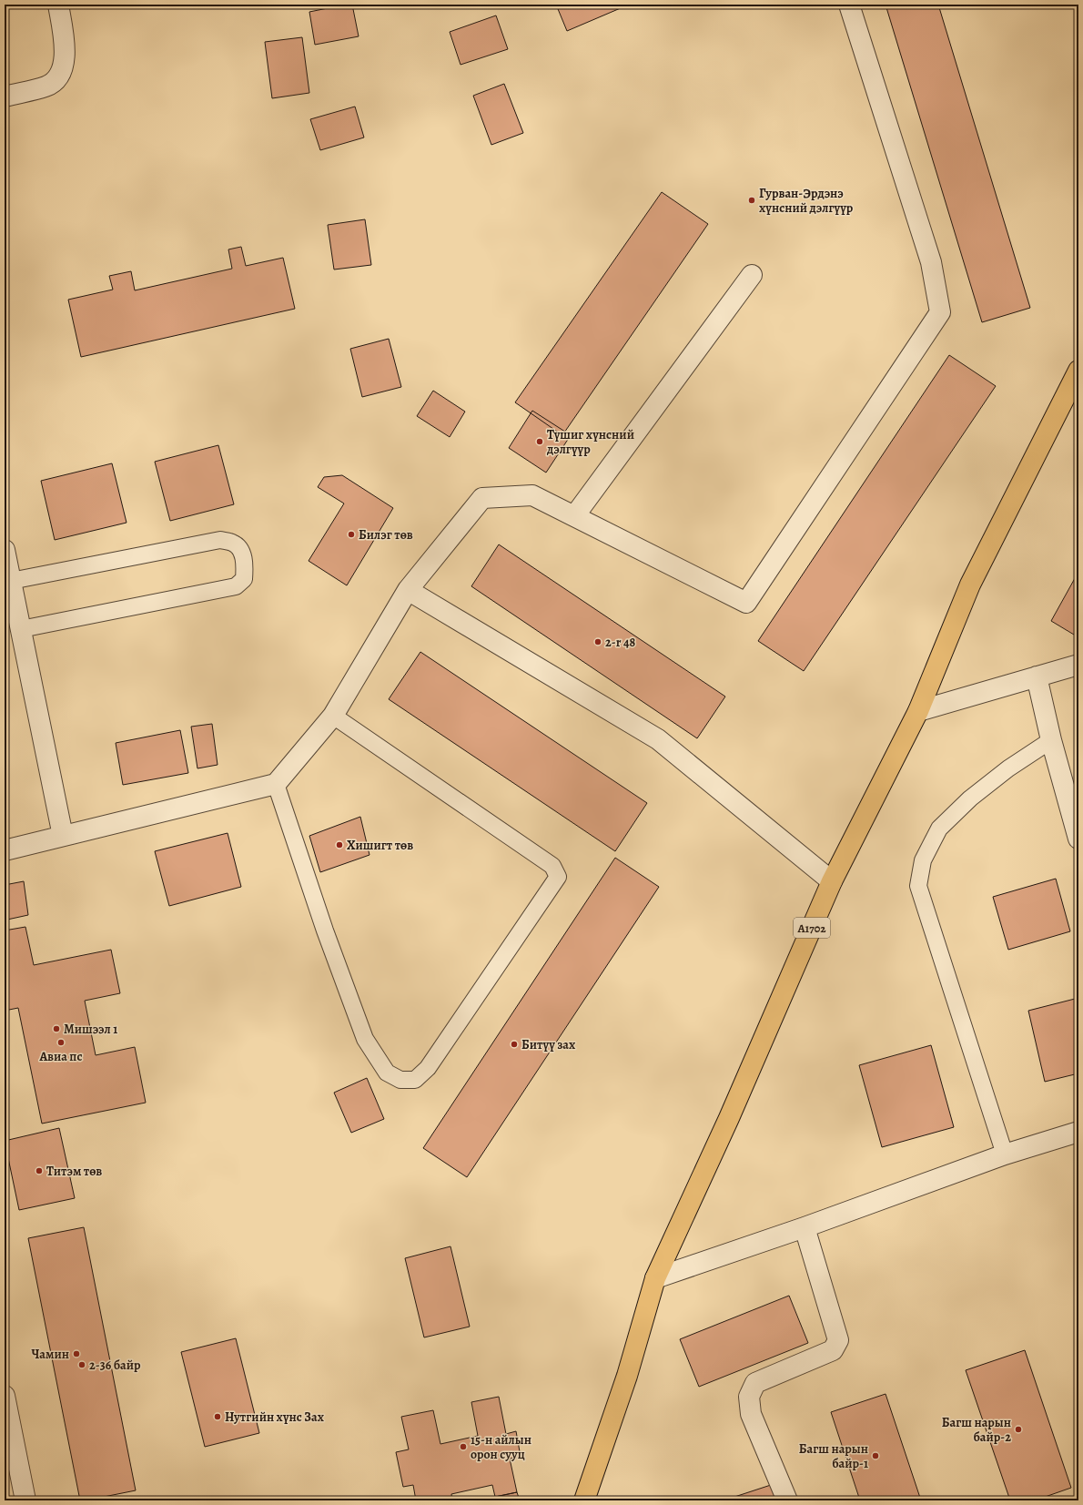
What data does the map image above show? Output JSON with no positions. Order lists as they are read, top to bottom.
{
  "streets": {
    "highway": ["A1702"]
  },
  "places": [
    "Гурван-Эрдэнэ хүнсний дэлгүүр",
    "Түшиг хүнсний дэлгүүр",
    "Билэг төв",
    "2-r 48",
    "Хишигт төв",
    "Мишээл 1",
    "Авиа пс",
    "Битүү зах",
    "Титэм төв",
    "Чамин",
    "2-36 байр",
    "Нутгийн хүнс Зах",
    "Багш нарын байр-2",
    "15-н айлын орон сууц",
    "Багш нарын байр-1"
  ]
}
